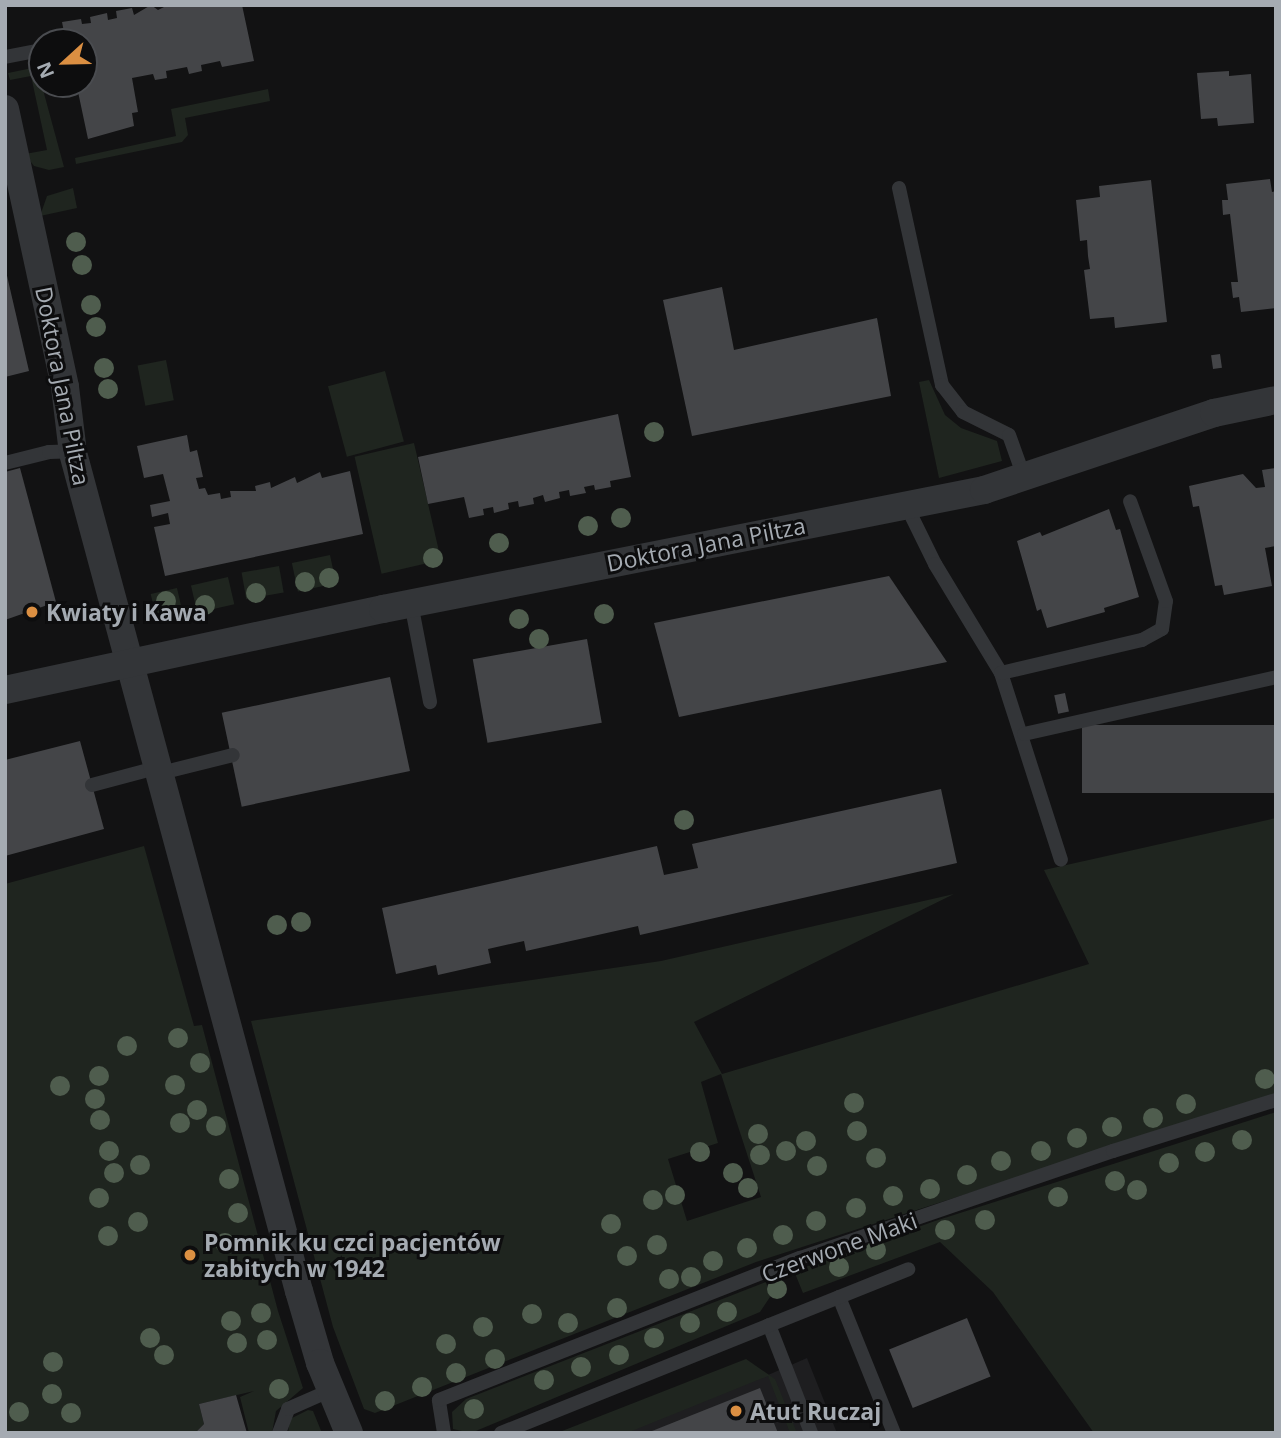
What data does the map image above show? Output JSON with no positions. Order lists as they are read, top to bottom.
{
  "streets": {
    "street": ["Doktora Jana Piltza"],
    "lane": ["Czerwone Maki"]
  },
  "places": ["Kwiaty i Kawa", "Pomnik ku czci pacjentów zabitych w 1942", "Atut Ruczaj"],
  "north": "left"
}
